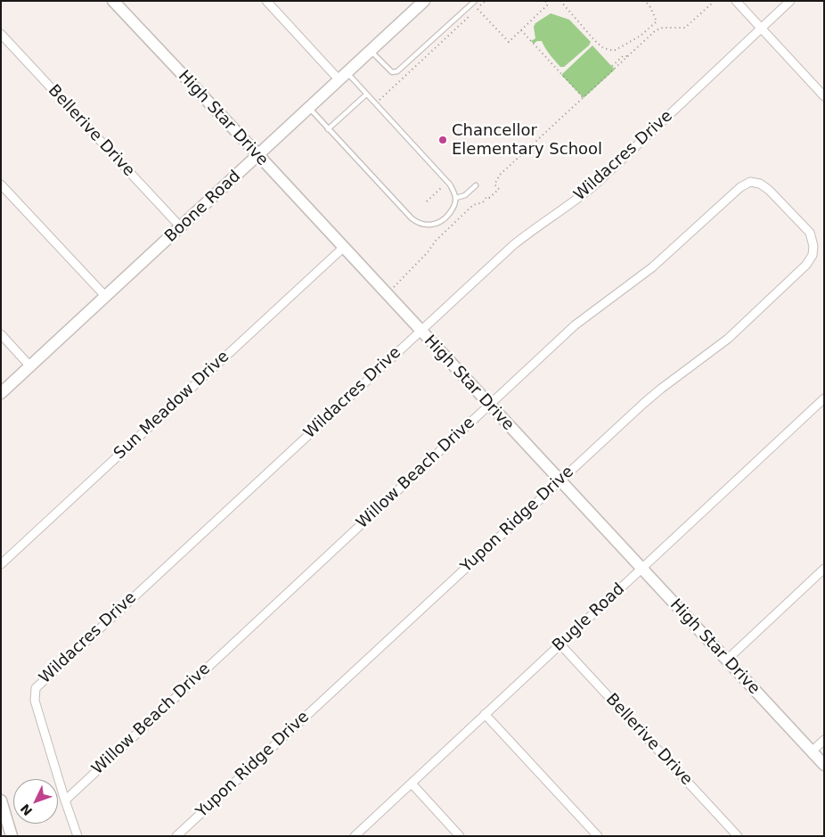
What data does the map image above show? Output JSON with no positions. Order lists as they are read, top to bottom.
{
  "streets": {
    "street": [
      "High Star Drive",
      "Bellerive Drive",
      "Wildacres Drive",
      "Boone Road",
      "Sun Meadow Drive",
      "Willow Beach Drive",
      "Yupon Ridge Drive",
      "Bugle Road"
    ]
  },
  "crossings": [
    ["High Star Drive", "Wildacres Drive"],
    ["High Star Drive", "Boone Road"],
    ["High Star Drive", "Sun Meadow Drive"],
    ["High Star Drive", "Willow Beach Drive"],
    ["High Star Drive", "Yupon Ridge Drive"],
    ["High Star Drive", "Bugle Road"],
    ["Bellerive Drive", "Boone Road"],
    ["Bellerive Drive", "Bugle Road"],
    ["Wildacres Drive", "Willow Beach Drive"],
    ["Willow Beach Drive", "Yupon Ridge Drive"]
  ],
  "places": ["Chancellor Elementary School"],
  "north": "bottom left"
}
